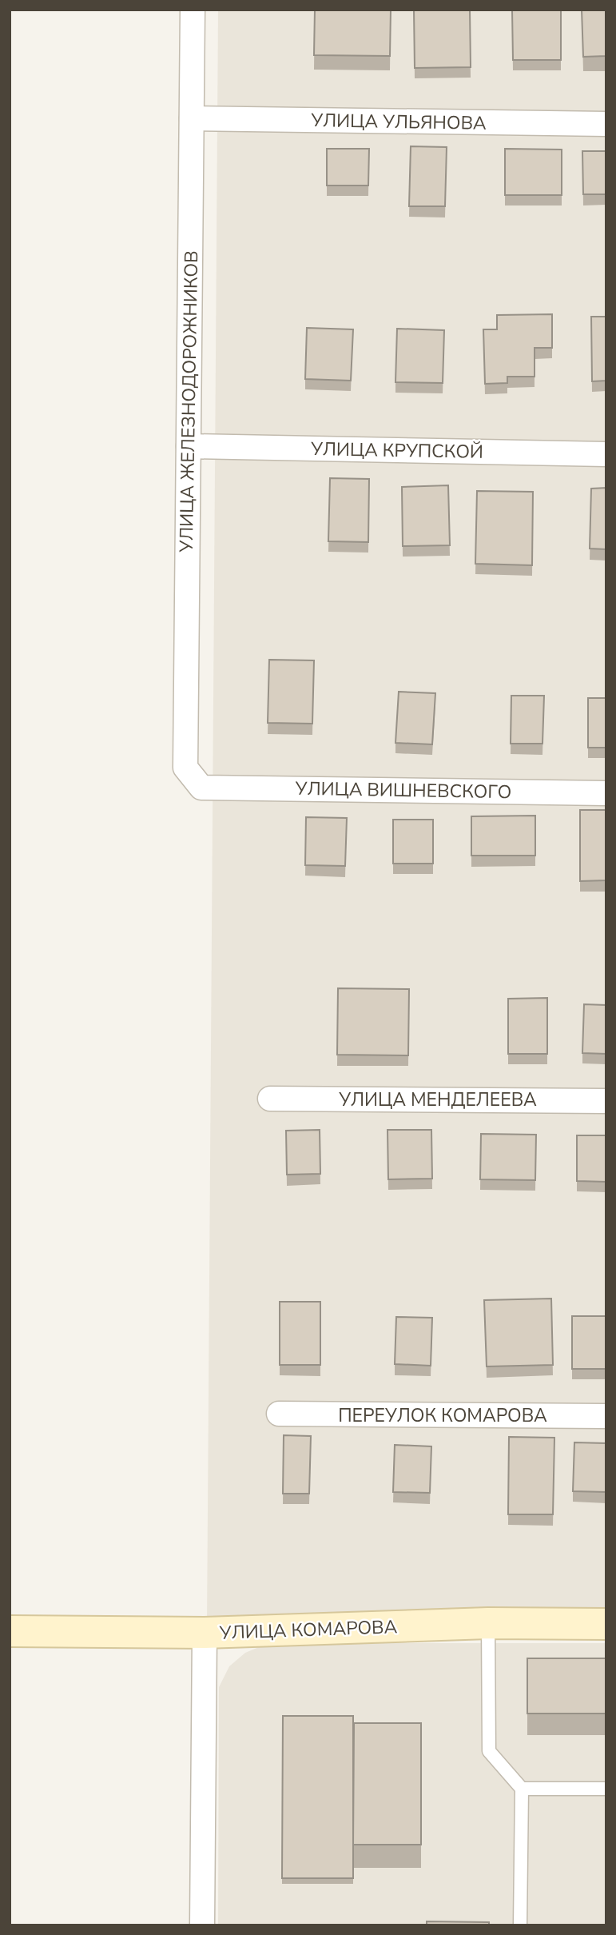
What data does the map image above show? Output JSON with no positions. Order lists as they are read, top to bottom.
{
  "streets": {
    "street": [
      "УЛИЦА УЛЬЯНОВА",
      "УЛИЦА ЖЕЛЕЗНОДОРОЖНИКОВ",
      "УЛИЦА КРУПСКОЙ",
      "УЛИЦА ВИШНЕВСКОГО",
      "УЛИЦА МЕНДЕЛЕЕВА",
      "ПЕРЕУЛОК КОМАРОВА",
      "УЛИЦА КОМАРОВА"
    ]
  },
  "crossings": [
    ["УЛИЦА УЛЬЯНОВА", "УЛИЦА ЖЕЛЕЗНОДОРОЖНИКОВ"],
    ["УЛИЦА ЖЕЛЕЗНОДОРОЖНИКОВ", "УЛИЦА КРУПСКОЙ"],
    ["УЛИЦА ЖЕЛЕЗНОДОРОЖНИКОВ", "УЛИЦА ВИШНЕВСКОГО"]
  ]
}
